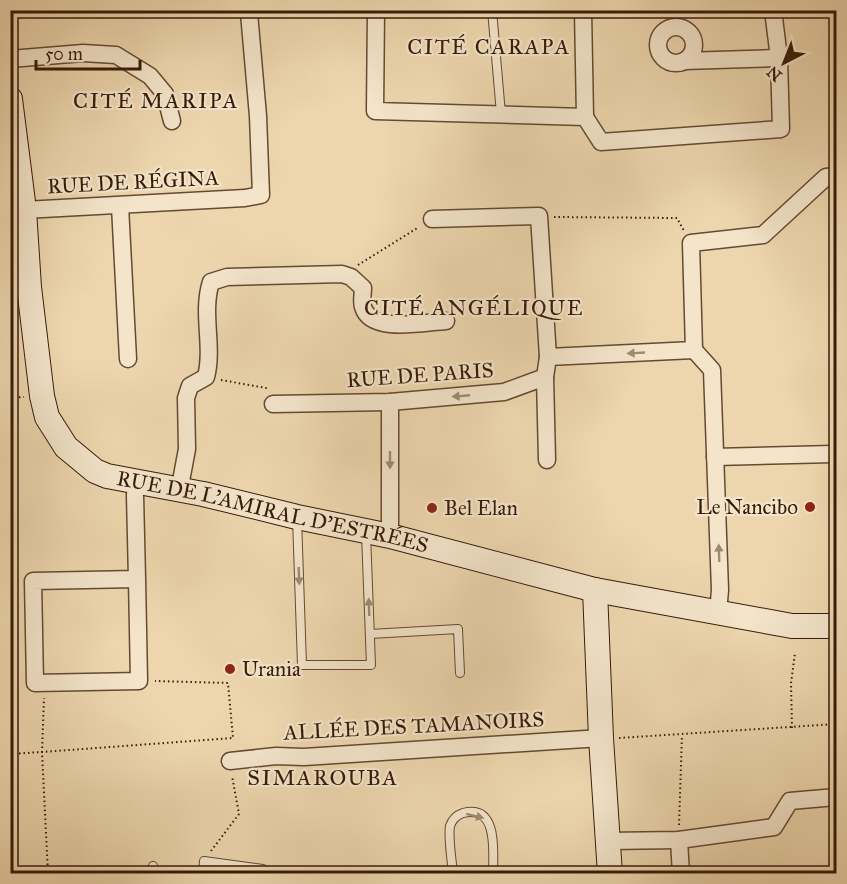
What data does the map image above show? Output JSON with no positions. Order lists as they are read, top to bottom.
{
  "streets": {
    "street": [
      "RUE DE RÉGINA",
      "RUE DE PARIS",
      "RUE DE L'AMIRAL D'ESTRÉES",
      "ALLÉE DES TAMANOIRS"
    ]
  },
  "crossings": [
    ["RUE DE RÉGINA", "RUE DE L'AMIRAL D'ESTRÉES"]
  ],
  "one_way": ["RUE DE PARIS"],
  "districts": [
    "CITÉ CARAPA",
    "CITÉ MARIPA",
    "CITÉ ANGÉLIQUE",
    "SIMAROUBA"
  ],
  "places": ["Le Nancibo", "Bel Elan", "Urania"],
  "scale_bar": "50 m",
  "north": "bottom left"
}
